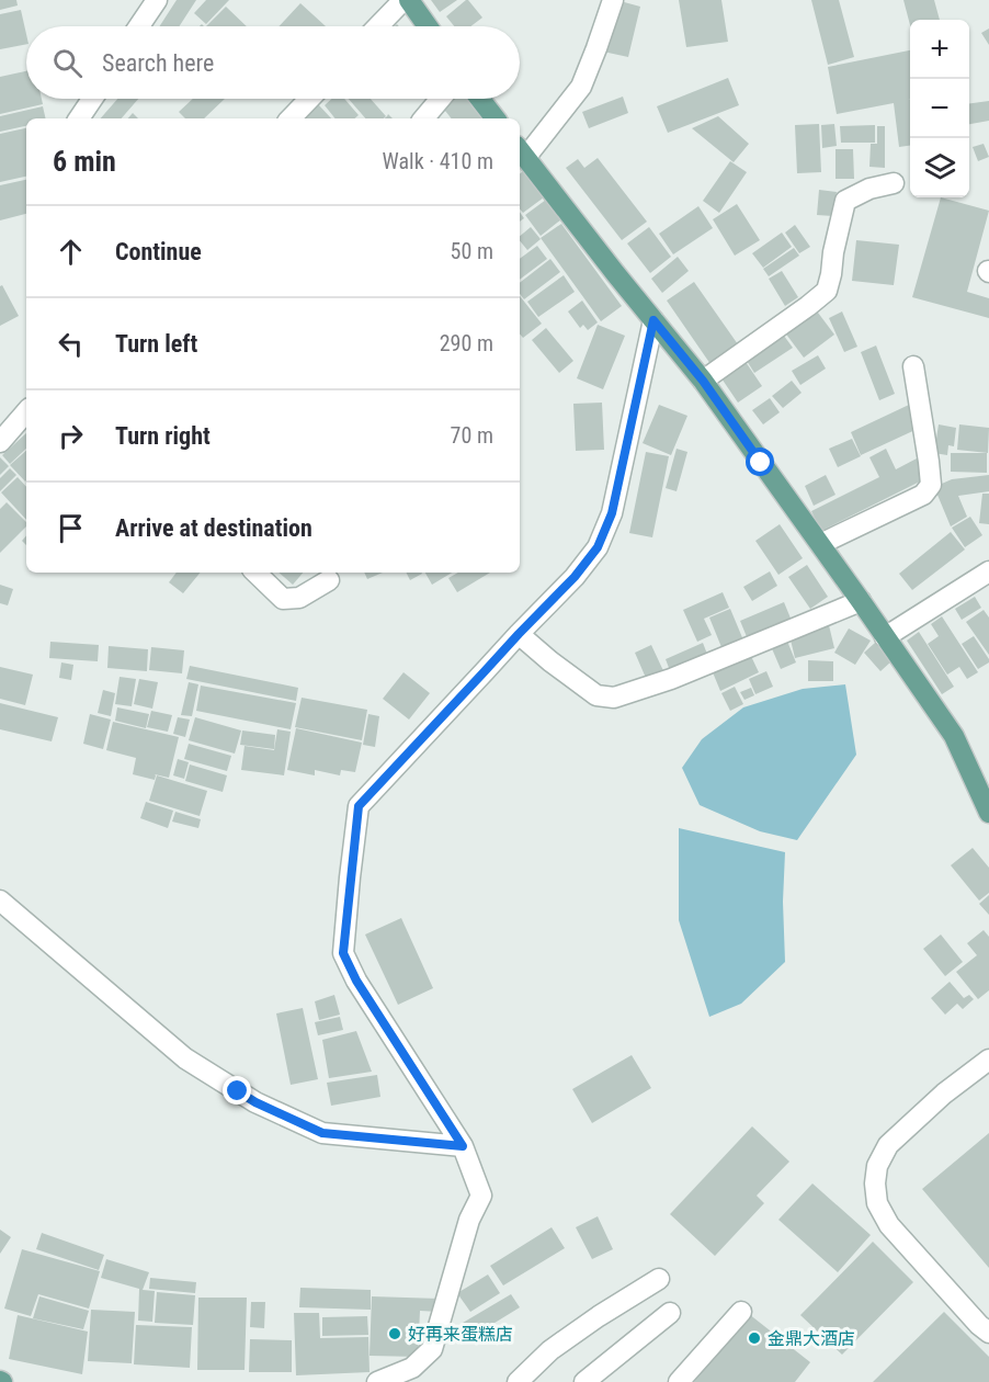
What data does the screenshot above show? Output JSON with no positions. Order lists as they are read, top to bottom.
{
  "places": ["好再来蛋糕店", "金鼎大酒店"],
  "page": {
    "map_buttons": ["+", "−"],
    "search": "Search here",
    "heading": ["6 min", "Walk · 410 m"],
    "list": [
      ["Continue", "50 m"],
      ["Turn left", "290 m"],
      ["Turn right", "70 m"],
      "Arrive at destination"
    ]
  }
}
